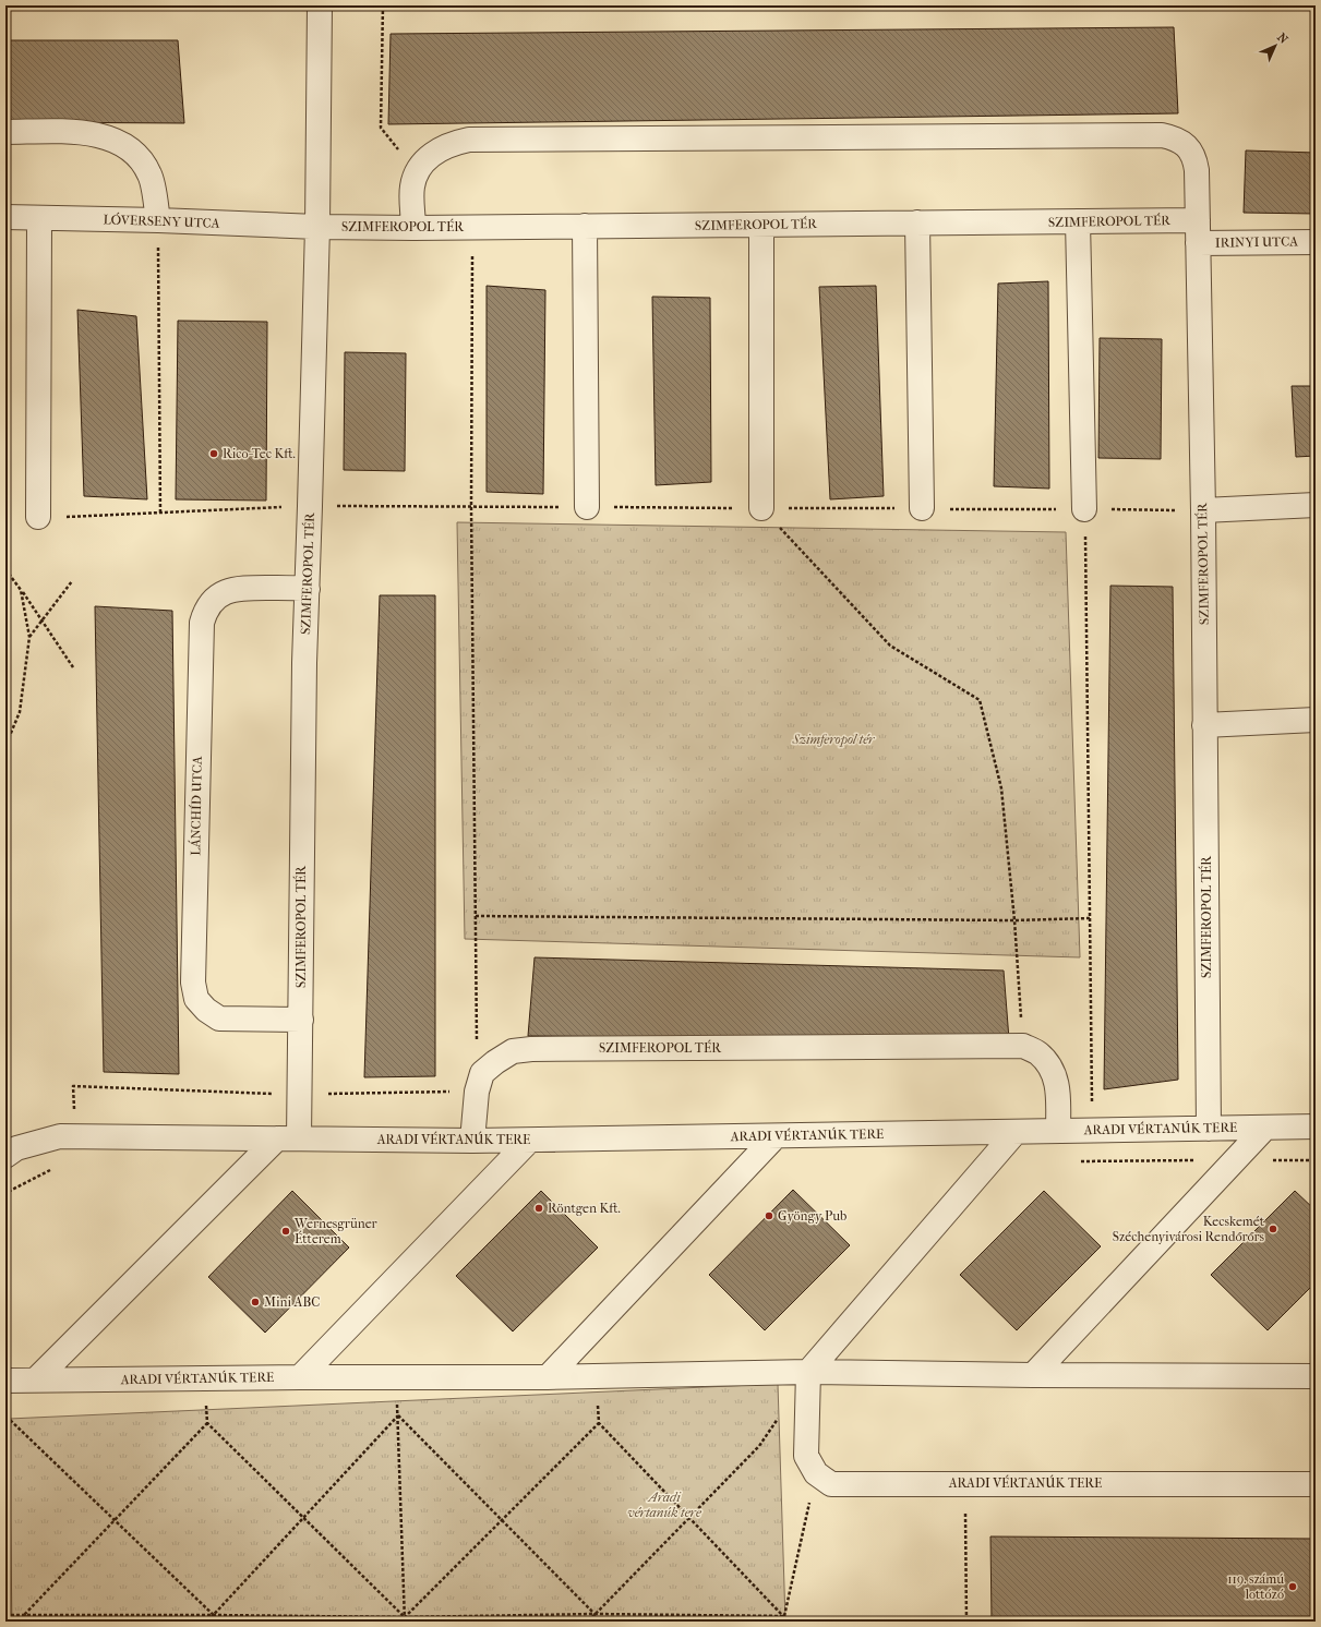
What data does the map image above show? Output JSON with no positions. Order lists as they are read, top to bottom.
{
  "streets": {
    "street": [
      "LÓVERSENY UTCA",
      "SZIMFEROPOL TÉR",
      "IRINYI UTCA",
      "LÁNCHÍD UTCA",
      "ARADI VÉRTANÚK TERE"
    ]
  },
  "crossings": [
    ["LÓVERSENY UTCA", "SZIMFEROPOL TÉR"],
    ["SZIMFEROPOL TÉR", "IRINYI UTCA"],
    ["SZIMFEROPOL TÉR", "LÁNCHÍD UTCA"],
    ["SZIMFEROPOL TÉR", "ARADI VÉRTANÚK TERE"]
  ],
  "parks": ["Szimferopol tér", "Aradi vértanúk tere"],
  "places": [
    "Rico-Tec Kft.",
    "Röntgen Kft.",
    "Gyöngy Pub",
    "Kecskemét Széchenyivárosi Rendőrőrs",
    "Wernesgrüner Étterem",
    "Mini ABC",
    "119. számú lottózó"
  ],
  "north": "top right"
}
